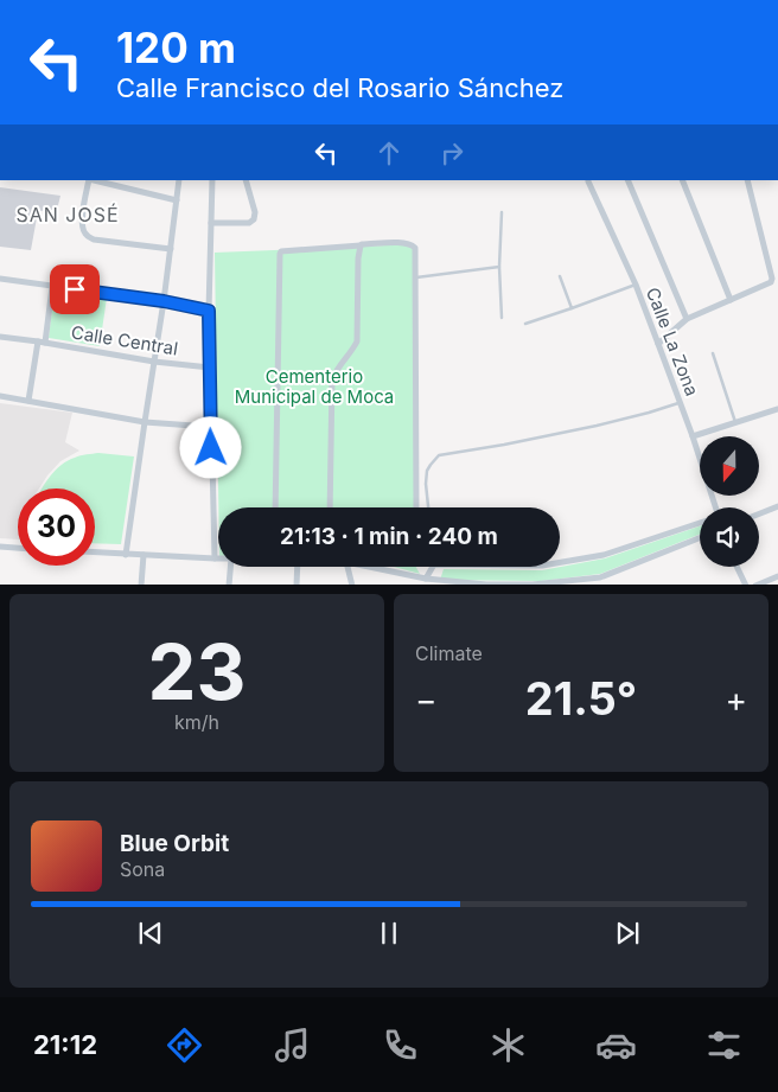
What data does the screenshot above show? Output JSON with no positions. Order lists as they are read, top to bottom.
{
  "streets": {
    "street": ["Calle Central", "Calle La Zona"]
  },
  "districts": ["SAN JOSÉ"],
  "parks": ["Cementerio Municipal de Moca"],
  "north": "bottom",
  "page": {
    "turn": ["120 m", "Calle Francisco del Rosario Sánchez"],
    "limit": "30",
    "trip": "21:13 · 1 min · 240 m",
    "tile": [
      ["23", "km/h"],
      "Climate"
    ],
    "heat": ["−", "21.5°", "+"],
    "song": ["Blue Orbit", "Sona"],
    "tabs": "21:12"
  }
}
